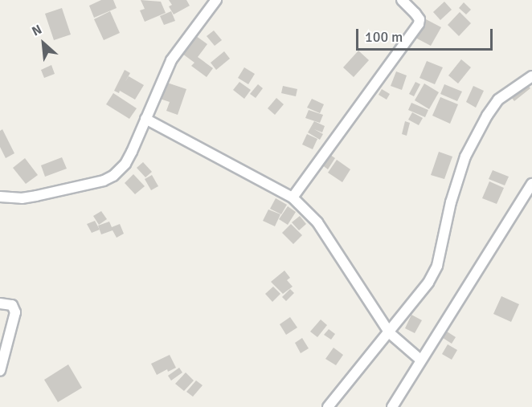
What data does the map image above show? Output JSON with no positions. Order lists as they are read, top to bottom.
{
  "scale_bar": "100 m",
  "north": "top left"
}
